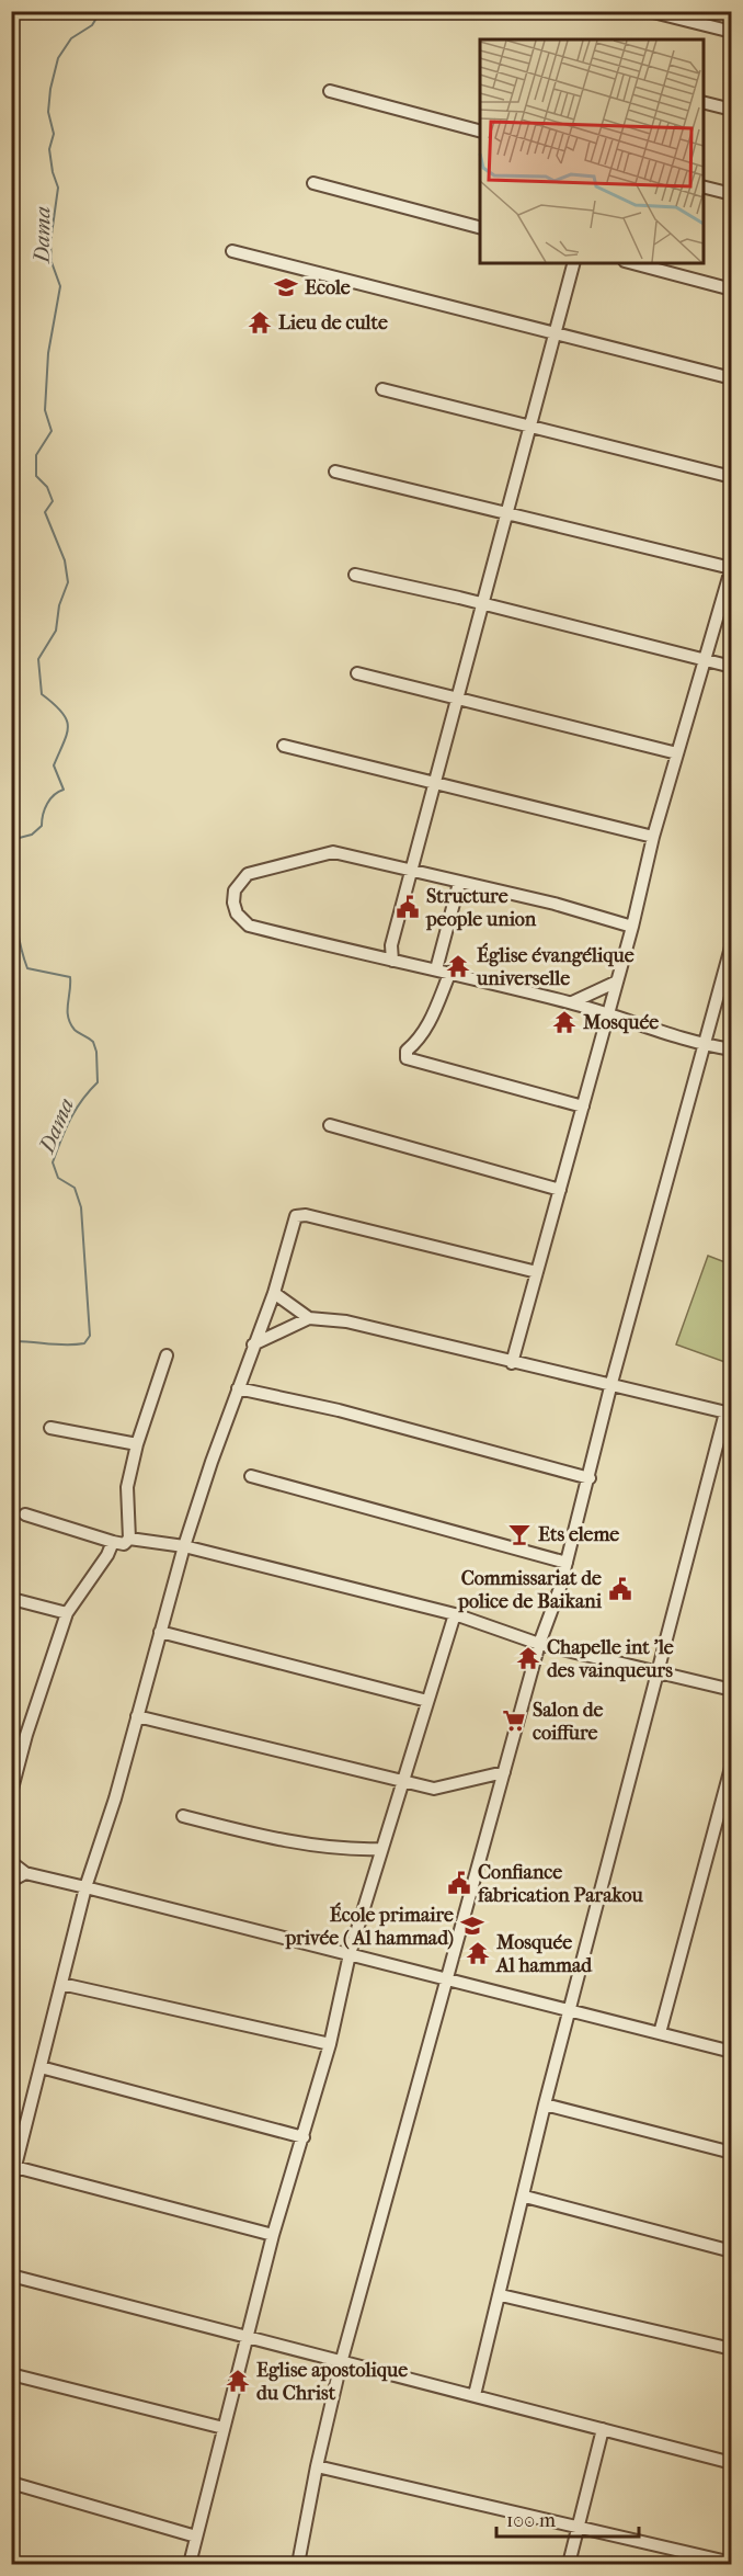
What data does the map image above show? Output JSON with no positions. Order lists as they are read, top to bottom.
{
  "water": ["Dama"],
  "places": {
    "school or university": ["Ecole", "École primaire privée ( Al hammad)"],
    "temple": [
      "Lieu de culte",
      "Église évangélique universelle",
      "Mosquée",
      "Chapelle int 'le des vainqueurs",
      "Mosquée Al hammad",
      "Eglise apostolique du Christ"
    ],
    "public building": ["Structure people union", "Commissariat de police de Baikani", "Confiance fabrication Parakou"],
    "bar": ["Ets eleme"],
    "supermarket": ["Salon de coiffure"]
  },
  "scale_bar": "100 m"
}
